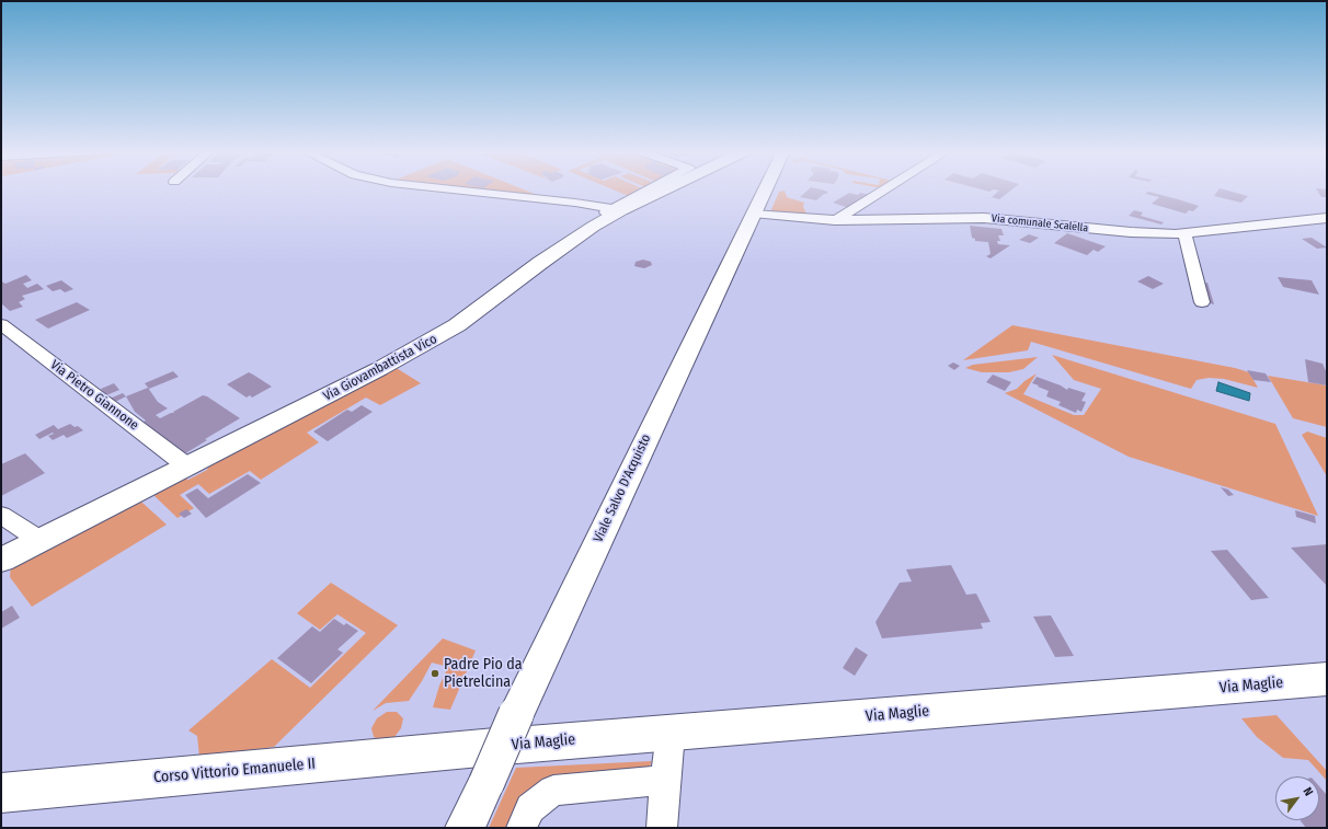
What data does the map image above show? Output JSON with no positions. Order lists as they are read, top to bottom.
{
  "streets": {
    "street": [
      "Via comunale Scalella",
      "Via Giovambattista Vico",
      "Via Pietro Giannone",
      "Viale Salvo D'Acquisto",
      "Via Maglie",
      "Corso Vittorio Emanuele II"
    ]
  },
  "crossings": [
    ["Via comunale Scalella", "Viale Salvo D'Acquisto"],
    ["Via Giovambattista Vico", "Via Pietro Giannone"],
    ["Via Maglie", "Corso Vittorio Emanuele II"]
  ],
  "places": ["Padre Pio da Pietrelcina"],
  "north": "top right"
}
